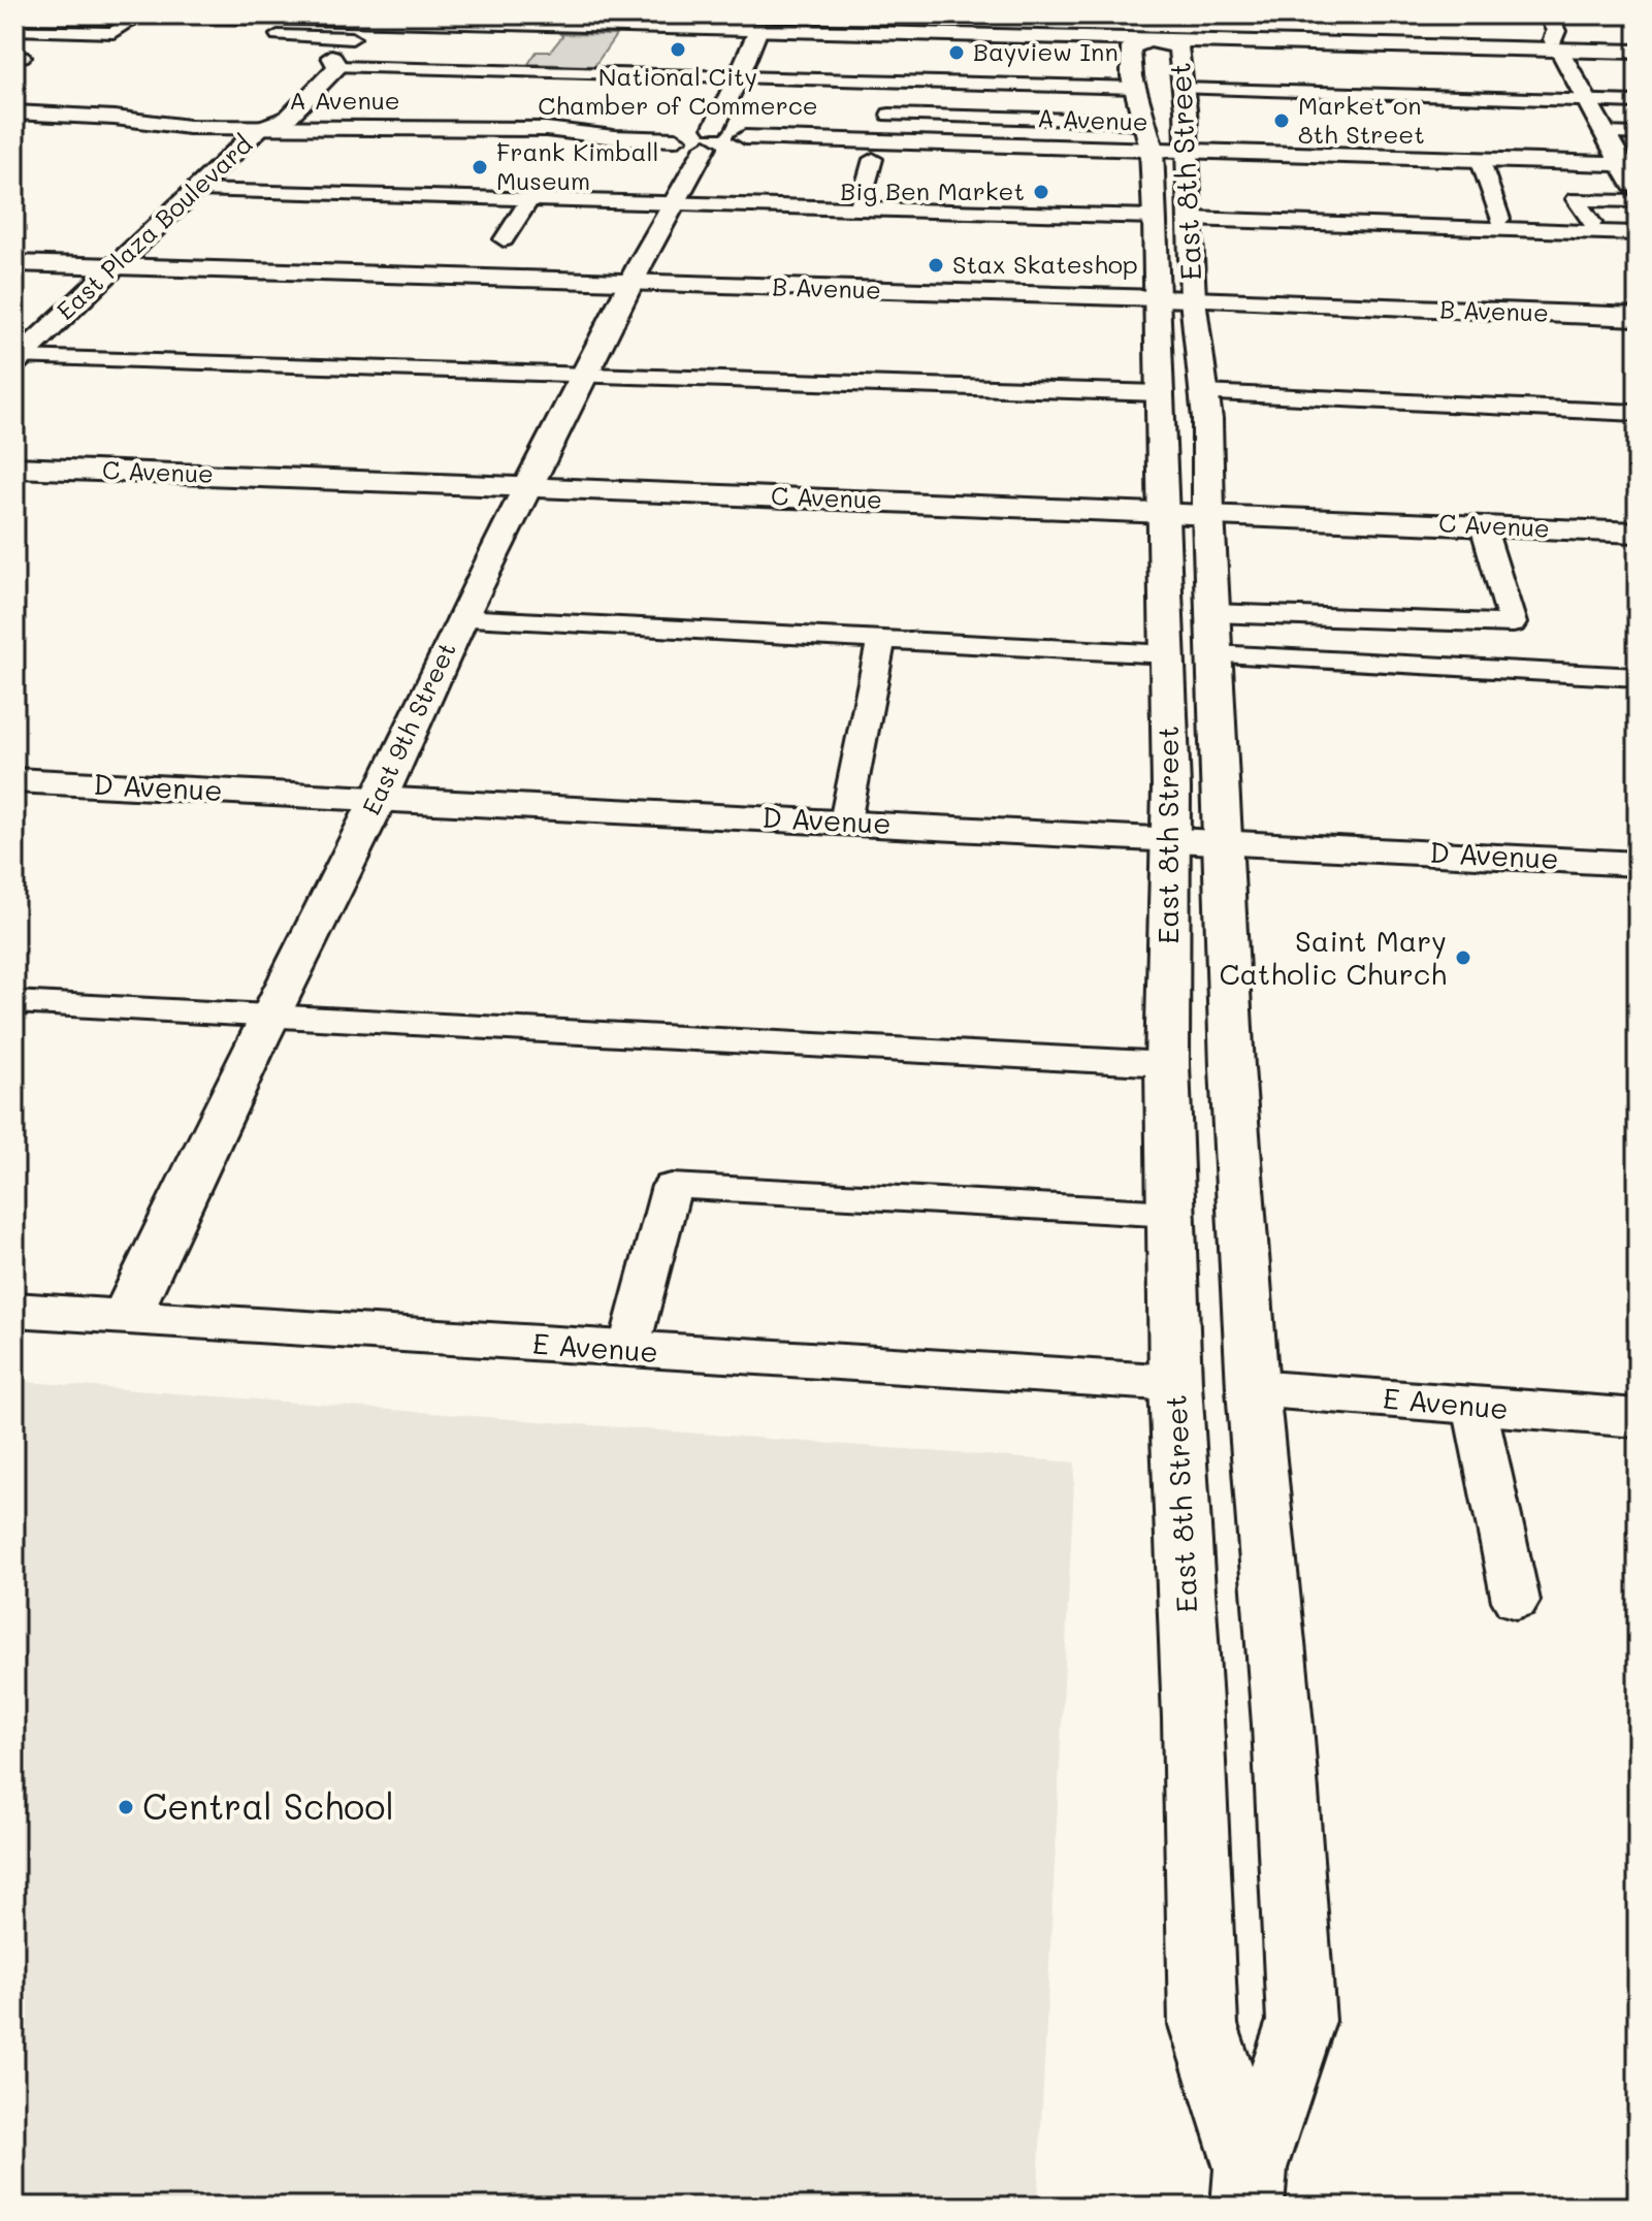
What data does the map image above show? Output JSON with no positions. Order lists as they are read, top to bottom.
{
  "streets": {
    "main road": [
      "A Avenue",
      "East 8th Street",
      "East Plaza Boulevard",
      "B Avenue",
      "C Avenue",
      "East 9th Street",
      "D Avenue",
      "E Avenue"
    ]
  },
  "crossings": [
    ["A Avenue", "East 8th Street"],
    ["A Avenue", "East Plaza Boulevard"],
    ["A Avenue", "East 9th Street"],
    ["East 8th Street", "B Avenue"],
    ["East 8th Street", "C Avenue"],
    ["East 8th Street", "D Avenue"],
    ["East 8th Street", "E Avenue"],
    ["East Plaza Boulevard", "B Avenue"],
    ["B Avenue", "East 9th Street"],
    ["C Avenue", "East 9th Street"],
    ["East 9th Street", "D Avenue"],
    ["East 9th Street", "E Avenue"]
  ],
  "places": [
    "National City Chamber of Commerce",
    "Bayview Inn",
    "Market on 8th Street",
    "Frank Kimball Museum",
    "Big Ben Market",
    "Stax Skateshop",
    "Saint Mary Catholic Church",
    "Central School"
  ]
}
